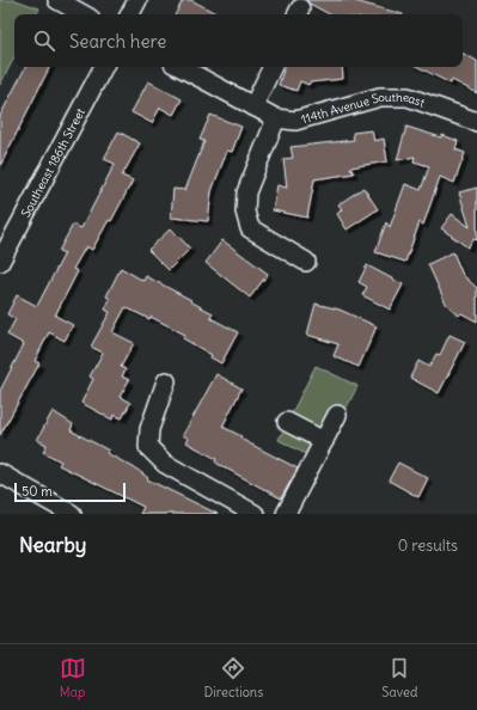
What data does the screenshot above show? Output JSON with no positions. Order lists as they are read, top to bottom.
{
  "streets": {
    "street": ["114th Avenue Southeast", "Southeast 186th Street"]
  },
  "scale_bar": "50 m",
  "page": {
    "search": "Search here",
    "scale": "50 m",
    "heading": ["Nearby", "0 results"],
    "nav": ["Map", "Directions", "Saved"]
  }
}
